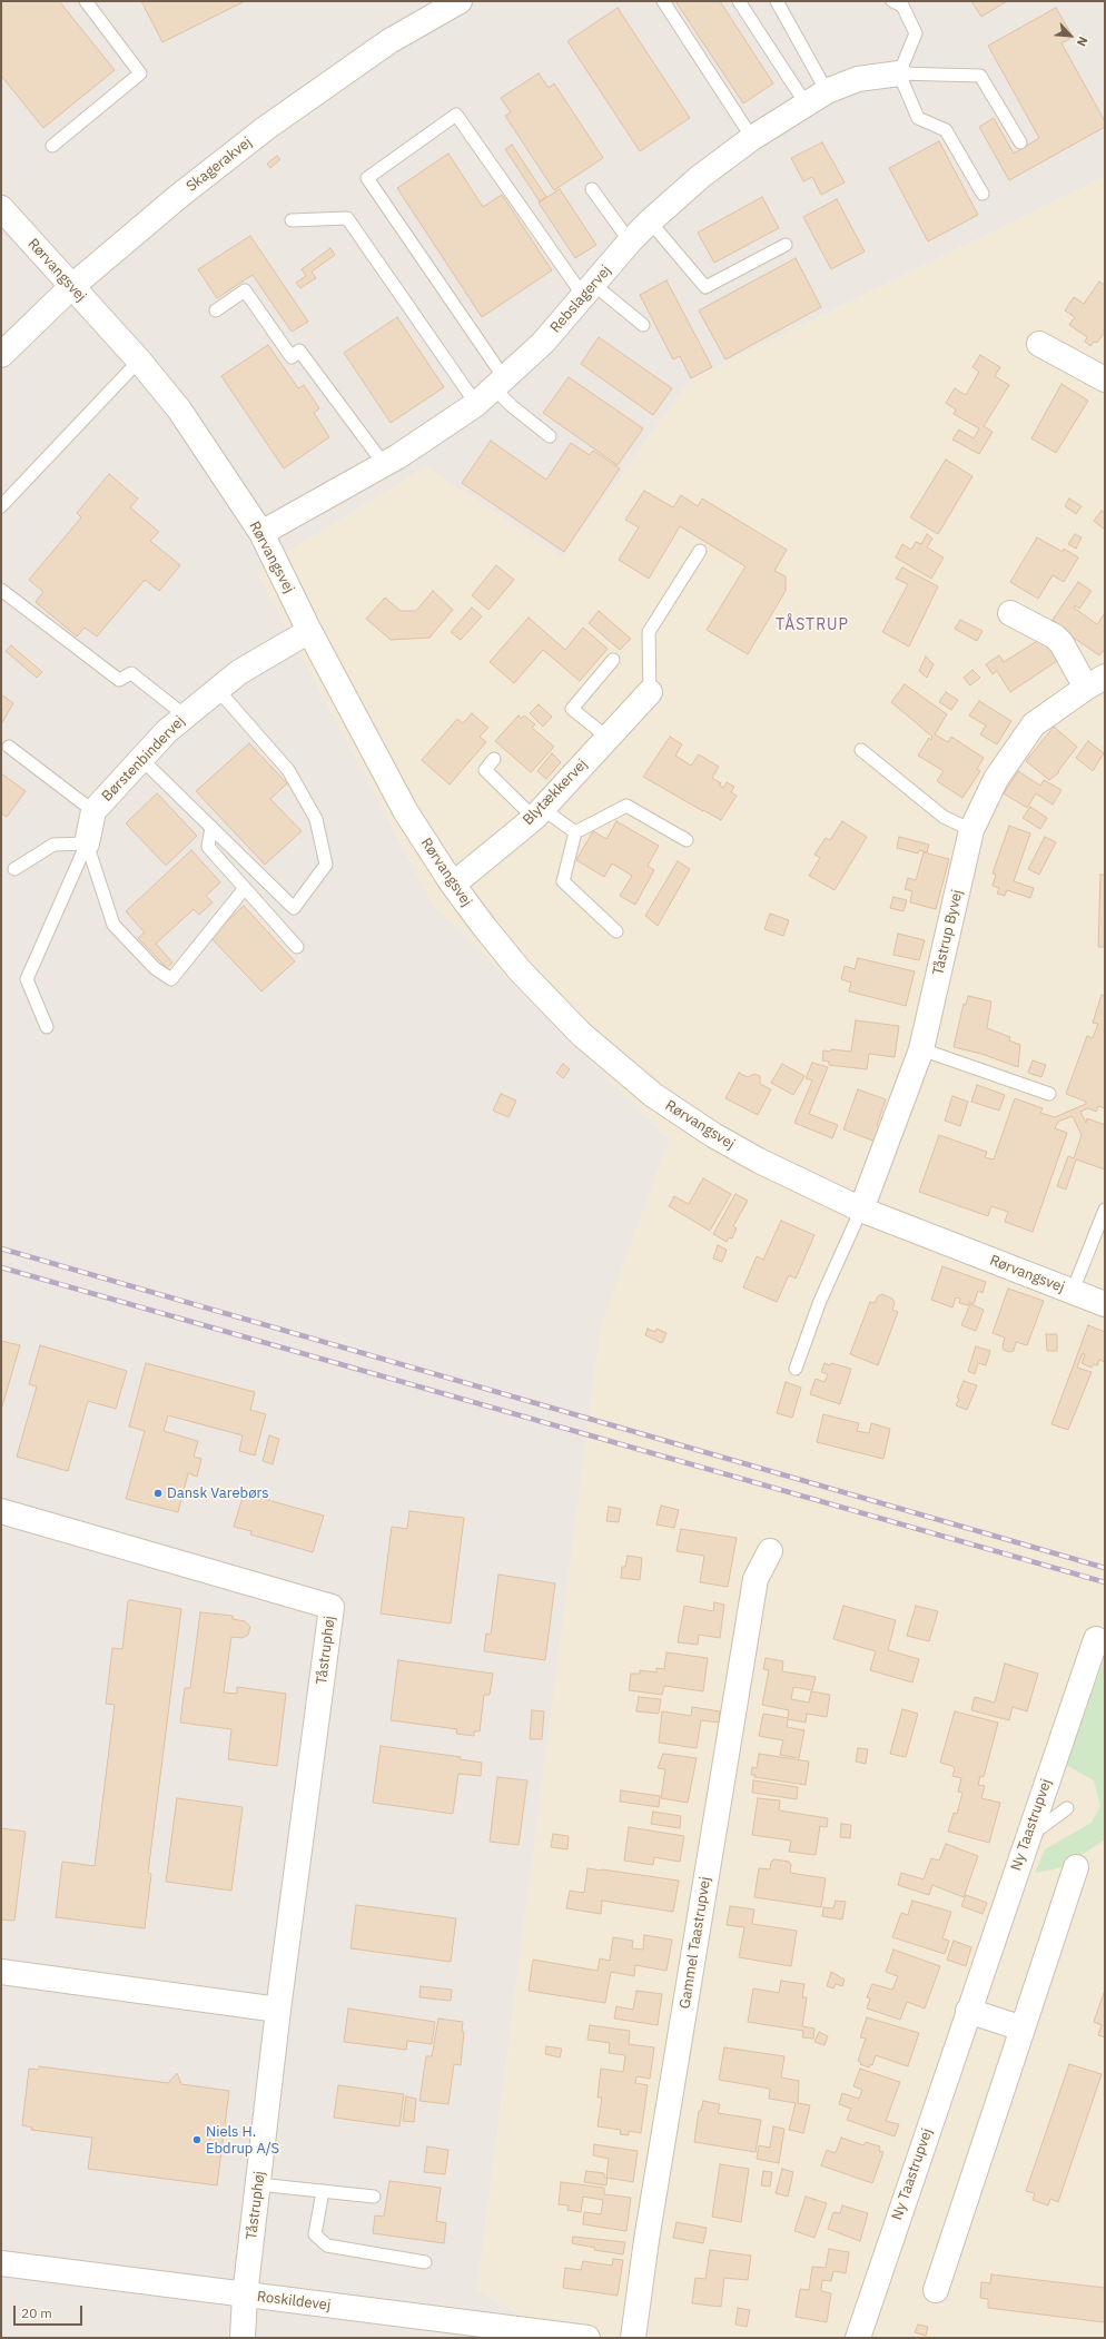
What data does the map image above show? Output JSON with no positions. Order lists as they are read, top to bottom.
{
  "streets": {
    "street": [
      "Skagerakvej",
      "Rørvangsvej",
      "Rebslagervej",
      "Børstenbindervej",
      "Blytækkervej",
      "Tåstrup Byvej",
      "Tåstruphøj",
      "Ny Taastrupvej",
      "Gammel Taastrupvej",
      "Roskildevej"
    ]
  },
  "crossings": [
    ["Skagerakvej", "Rørvangsvej"],
    ["Rørvangsvej", "Rebslagervej"],
    ["Rørvangsvej", "Børstenbindervej"],
    ["Rørvangsvej", "Blytækkervej"],
    ["Rørvangsvej", "Tåstrup Byvej"],
    ["Tåstruphøj", "Roskildevej"]
  ],
  "districts": ["TÅSTRUP"],
  "places": ["Dansk Varebørs", "Niels H. Ebdrup A/S"],
  "scale_bar": "20 m",
  "north": "bottom right"
}
